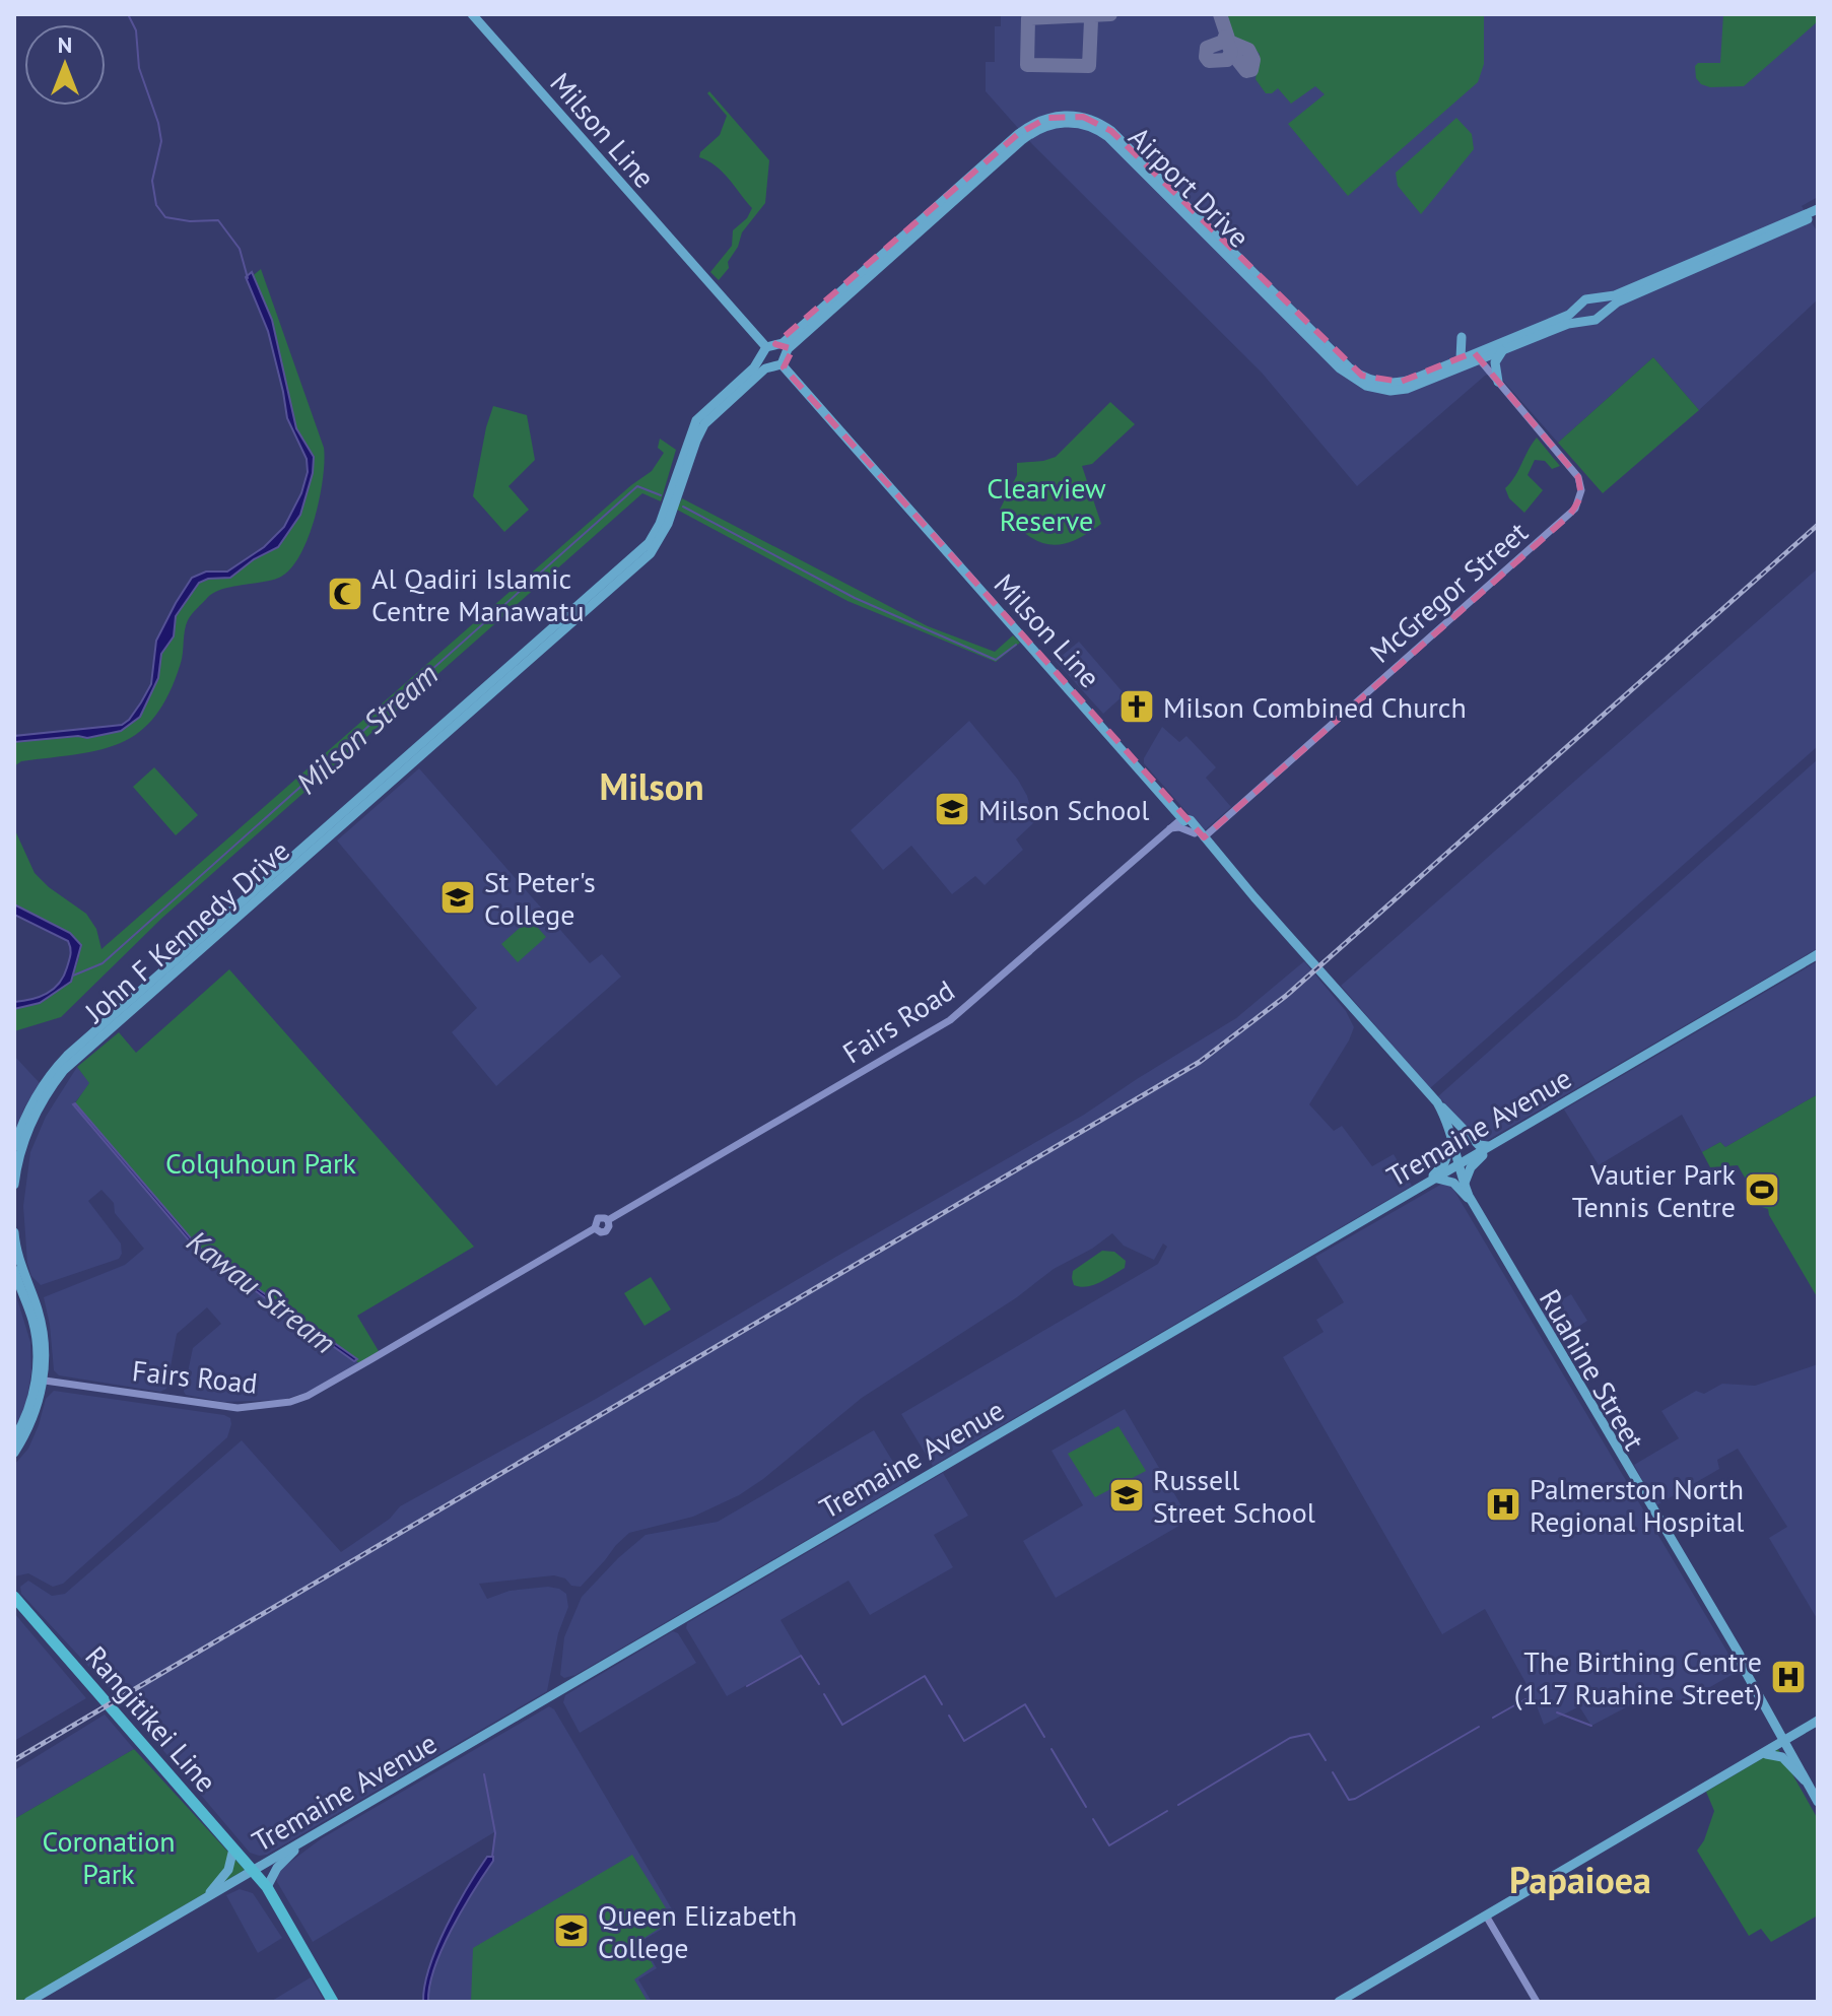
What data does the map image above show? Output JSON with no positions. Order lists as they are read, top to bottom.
{
  "streets": {
    "highway": ["Rangitikei Line"],
    "main road": [
      "Milson Line",
      "Airport Drive",
      "John F Kennedy Drive",
      "Tremaine Avenue",
      "Ruahine Street"
    ],
    "street": ["McGregor Street", "Fairs Road"]
  },
  "crossings": [
    ["Milson Line", "Airport Drive"],
    ["Milson Line", "McGregor Street"],
    ["Milson Line", "John F Kennedy Drive"],
    ["Milson Line", "Fairs Road"],
    ["Milson Line", "Tremaine Avenue"],
    ["Milson Line", "Ruahine Street"],
    ["Airport Drive", "McGregor Street"],
    ["Airport Drive", "John F Kennedy Drive"],
    ["Tremaine Avenue", "Ruahine Street"],
    ["Tremaine Avenue", "Rangitikei Line"]
  ],
  "districts": ["Milson", "Papaioea"],
  "water": ["Milson Stream", "Kawau Stream"],
  "parks": ["Clearview Reserve", "Colquhoun Park", "Coronation Park"],
  "places": {
    "mosque": ["Al Qadiri Islamic Centre Manawatu"],
    "church": ["Milson Combined Church"],
    "school or university": [
      "Milson School",
      "St Peter's College",
      "Russell Street School",
      "Queen Elizabeth College"
    ],
    "sports": ["Vautier Park Tennis Centre"],
    "hospital": ["Palmerston North Regional Hospital", "The Birthing Centre (117 Ruahine Street)"]
  },
  "north": "top"
}
